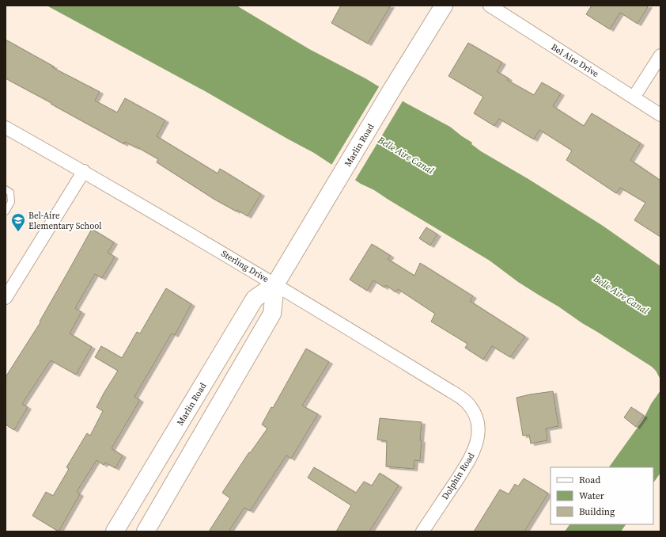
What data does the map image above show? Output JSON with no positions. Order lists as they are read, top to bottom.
{
  "streets": {
    "street": [
      "Bel Aire Drive",
      "Marlin Road",
      "Sterling Drive",
      "Dolphin Road"
    ]
  },
  "crossings": [
    ["Marlin Road", "Sterling Drive"],
    ["Sterling Drive", "Dolphin Road"]
  ],
  "water": ["Belle Aire Canal"],
  "places": {
    "school or university": ["Bel-Aire Elementary School"]
  },
  "legend": ["Road", "Water", "Building"]
}
